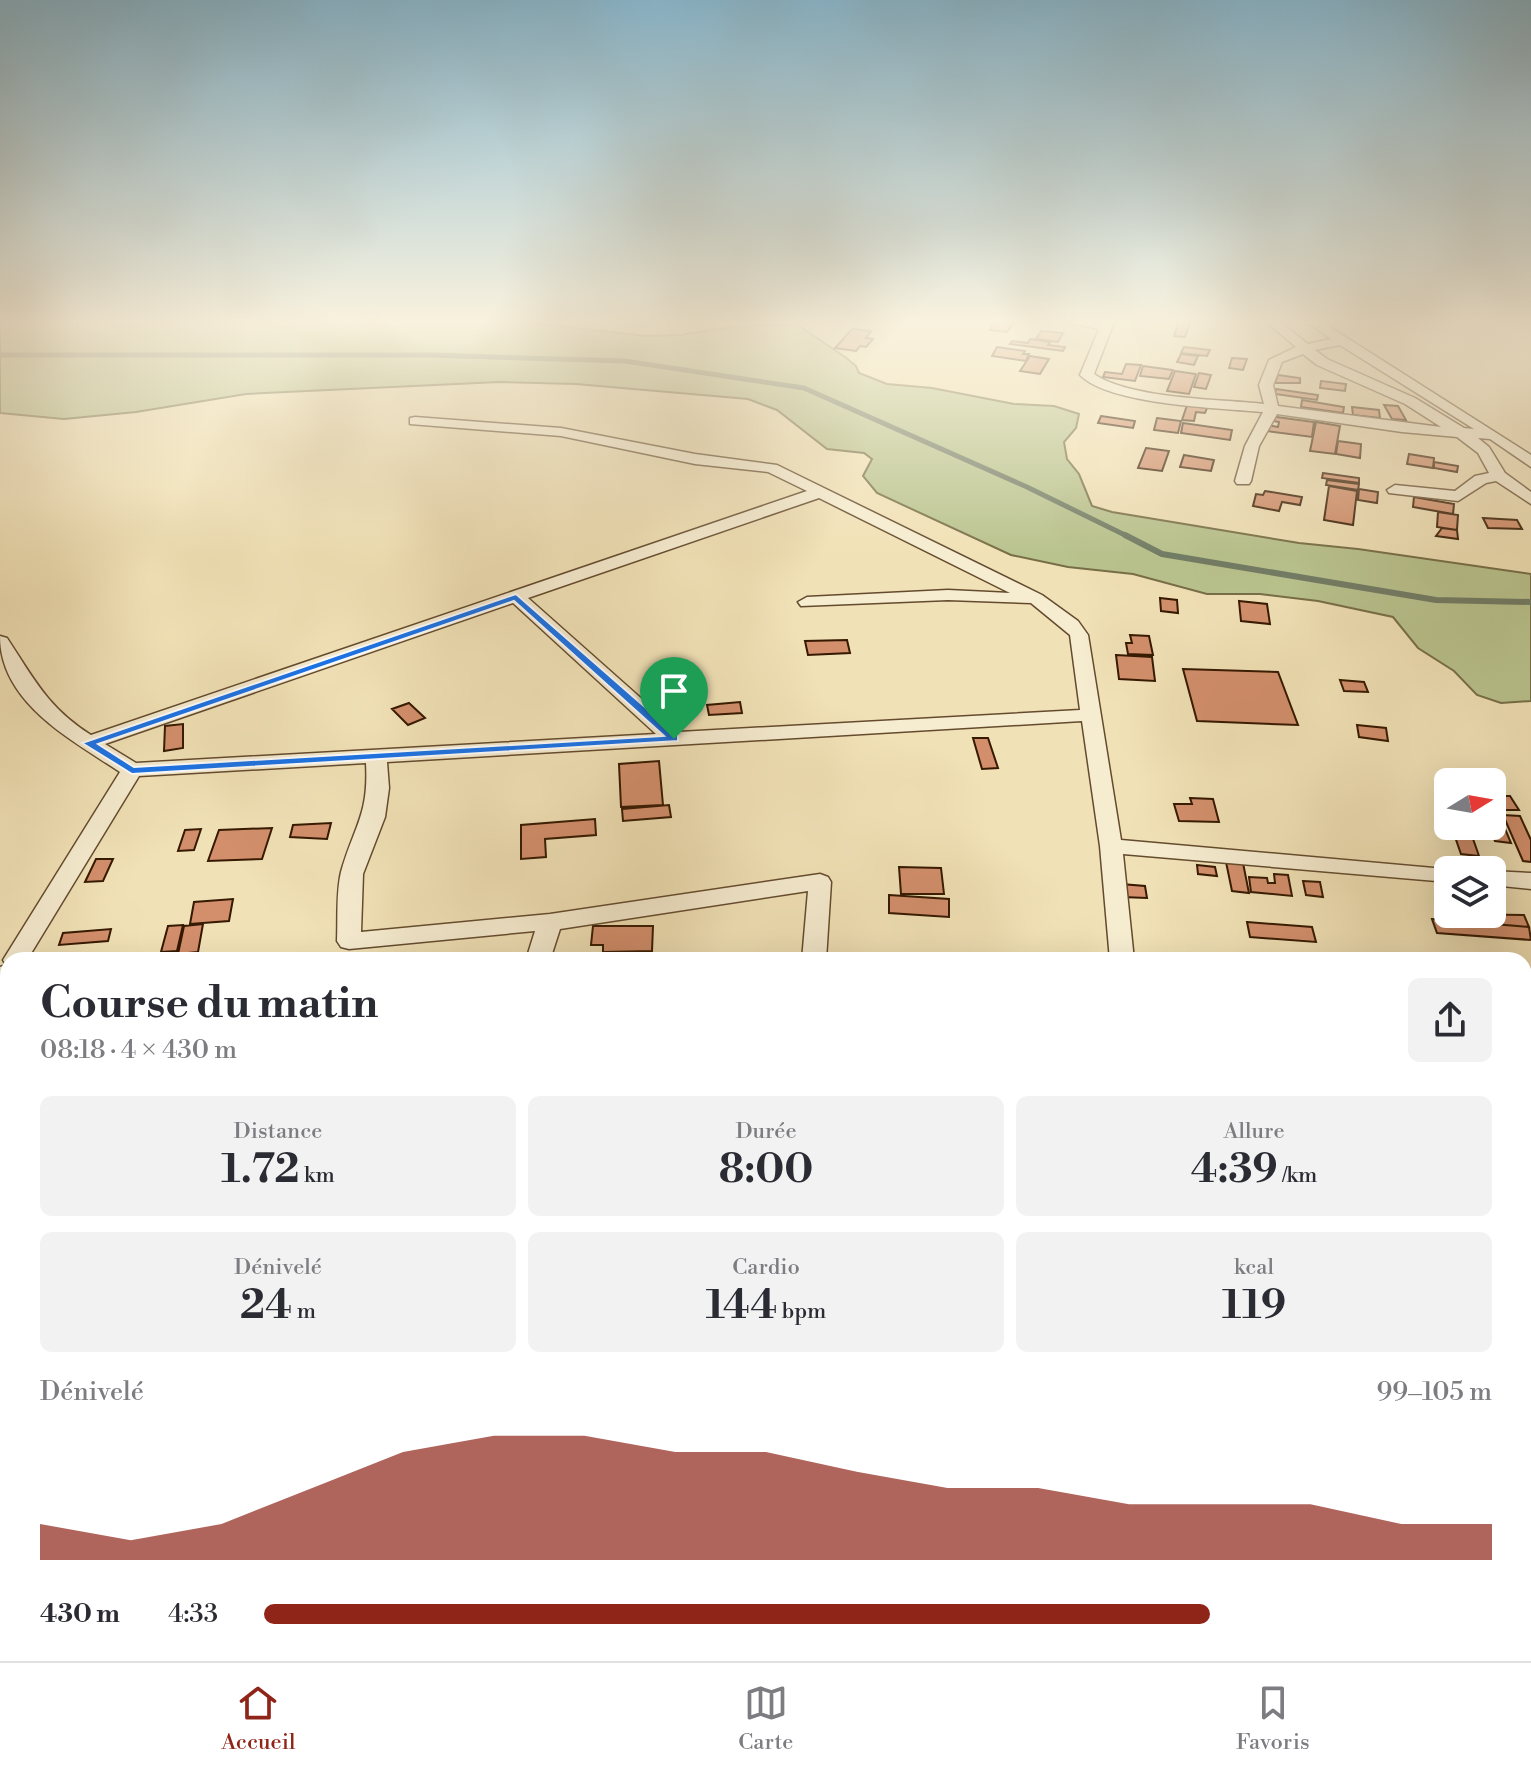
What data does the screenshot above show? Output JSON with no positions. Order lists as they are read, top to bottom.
{
  "north": "right",
  "page": {
    "heading": ["Course du matin", "08:18 · 4 × 430 m"],
    "stats": [
      ["Distance", "1.72 km"],
      ["Durée", "8:00"],
      ["Allure", "4:39 /km"],
      ["Dénivelé", "24 m"],
      ["Cardio", "144 bpm"],
      ["kcal", "119"]
    ],
    "chart": ["Dénivelé", "99–105 m"],
    "list": [
      {
        "name": "430 m",
        "note": "4:33"
      }
    ],
    "tabs": ["Accueil", "Carte", "Favoris"]
  }
}
